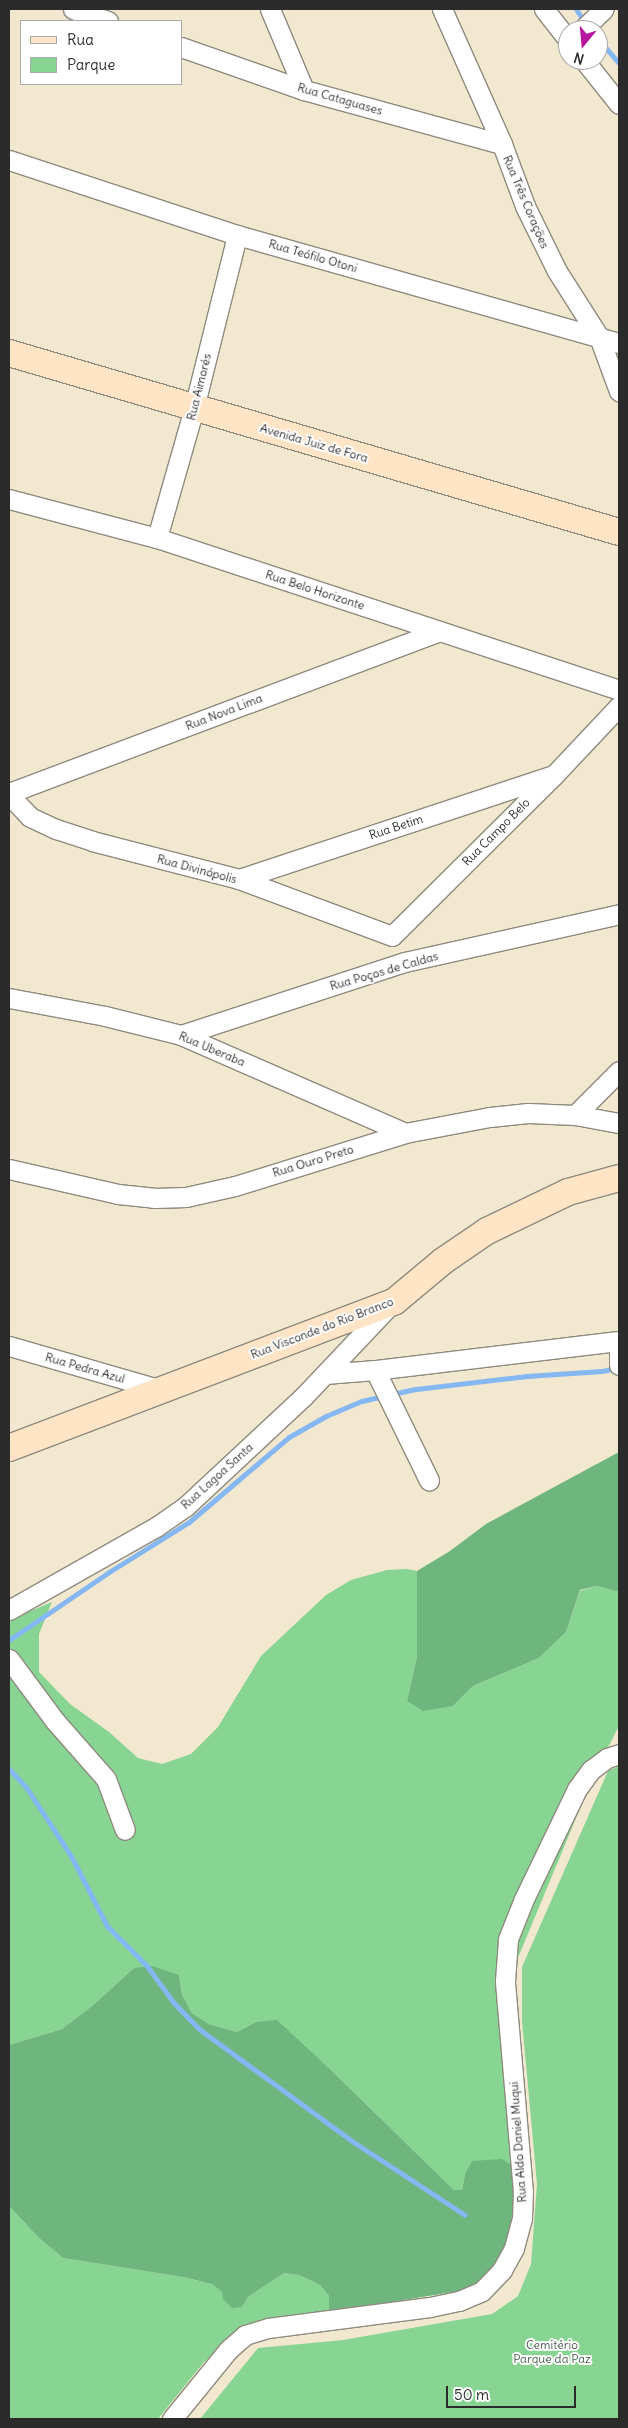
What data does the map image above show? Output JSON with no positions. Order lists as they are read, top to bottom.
{
  "streets": {
    "street": [
      "Rua Cataguases",
      "Rua Três Corações",
      "Rua Teófilo Otoni",
      "Rua Aimorés",
      "Avenida Juiz de Fora",
      "Rua Belo Horizonte",
      "Rua Nova Lima",
      "Rua Betim",
      "Rua Campo Belo",
      "Rua Divinópolis",
      "Rua Poços de Caldas",
      "Rua Uberaba",
      "Rua Ouro Preto",
      "Rua Visconde do Rio Branco",
      "Rua Pedra Azul",
      "Rua Lagoa Santa",
      "Rua Aldo Daniel Muqui"
    ]
  },
  "crossings": [
    ["Rua Cataguases", "Rua Três Corações"],
    ["Rua Três Corações", "Rua Teófilo Otoni"],
    ["Rua Teófilo Otoni", "Rua Aimorés"],
    ["Rua Aimorés", "Avenida Juiz de Fora"],
    ["Rua Aimorés", "Rua Belo Horizonte"],
    ["Rua Belo Horizonte", "Rua Nova Lima"],
    ["Rua Nova Lima", "Rua Divinópolis"],
    ["Rua Betim", "Rua Campo Belo"],
    ["Rua Betim", "Rua Divinópolis"],
    ["Rua Campo Belo", "Rua Divinópolis"],
    ["Rua Poços de Caldas", "Rua Uberaba"],
    ["Rua Uberaba", "Rua Ouro Preto"],
    ["Rua Visconde do Rio Branco", "Rua Pedra Azul"],
    ["Rua Visconde do Rio Branco", "Rua Lagoa Santa"]
  ],
  "parks": ["Cemitério Parque da Paz"],
  "legend": ["Rua", "Parque"],
  "scale_bar": "50 m",
  "north": "bottom"
}
